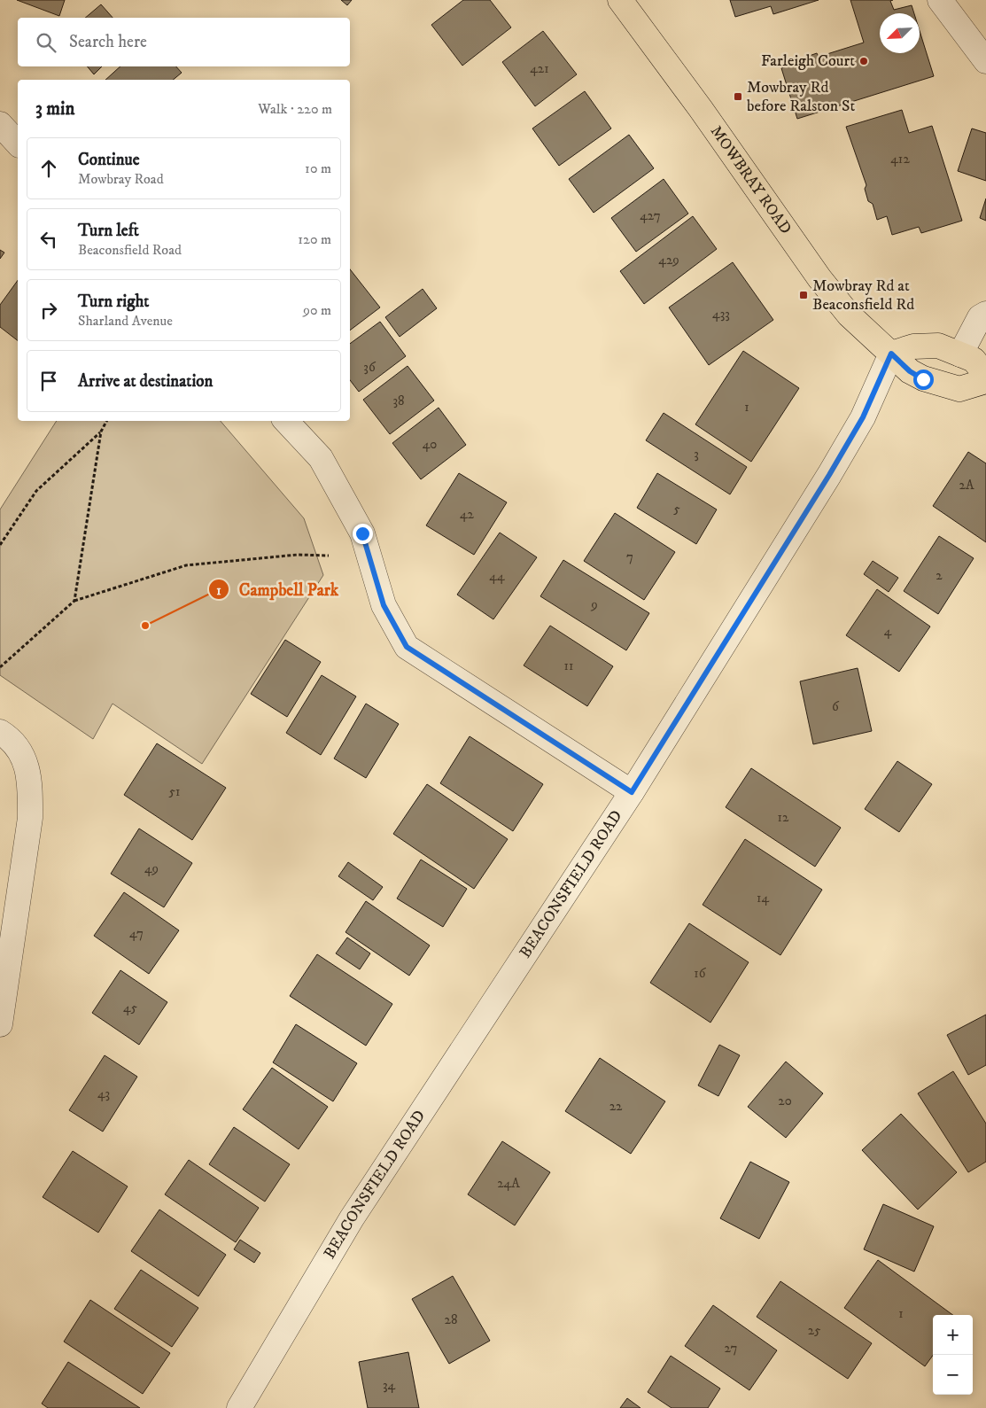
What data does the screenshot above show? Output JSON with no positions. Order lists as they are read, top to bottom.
{
  "streets": {
    "main road": ["MOWBRAY ROAD"],
    "street": ["BEACONSFIELD ROAD"]
  },
  "crossings": [
    ["MOWBRAY ROAD", "BEACONSFIELD ROAD"]
  ],
  "places": {
    "other": ["Farleigh Court", "Campbell Park"],
    "transit": ["Mowbray Rd before Ralston St", "Mowbray Rd at Beaconsfield Rd"]
  },
  "house_numbers": [
    "421",
    "412",
    "427",
    "429",
    "433",
    "36",
    "38",
    "1",
    "40",
    "3",
    "2A",
    "5",
    "42",
    "7",
    "2",
    "44",
    "9",
    "4",
    "11",
    "6",
    "51",
    "12",
    "49",
    "14",
    "47",
    "16",
    "45",
    "43",
    "20",
    "22",
    "24A",
    "1",
    "28",
    "25",
    "27",
    "34"
  ],
  "north": "bottom left",
  "page": {
    "search": "Search here",
    "heading": ["3 min", "Walk · 220 m"],
    "list": [
      ["Continue", "Mowbray Road", "10 m"],
      ["Turn left", "Beaconsfield Road", "120 m"],
      ["Turn right", "Sharland Avenue", "90 m"],
      "Arrive at destination"
    ],
    "map_buttons": ["+", "−"]
  }
}
